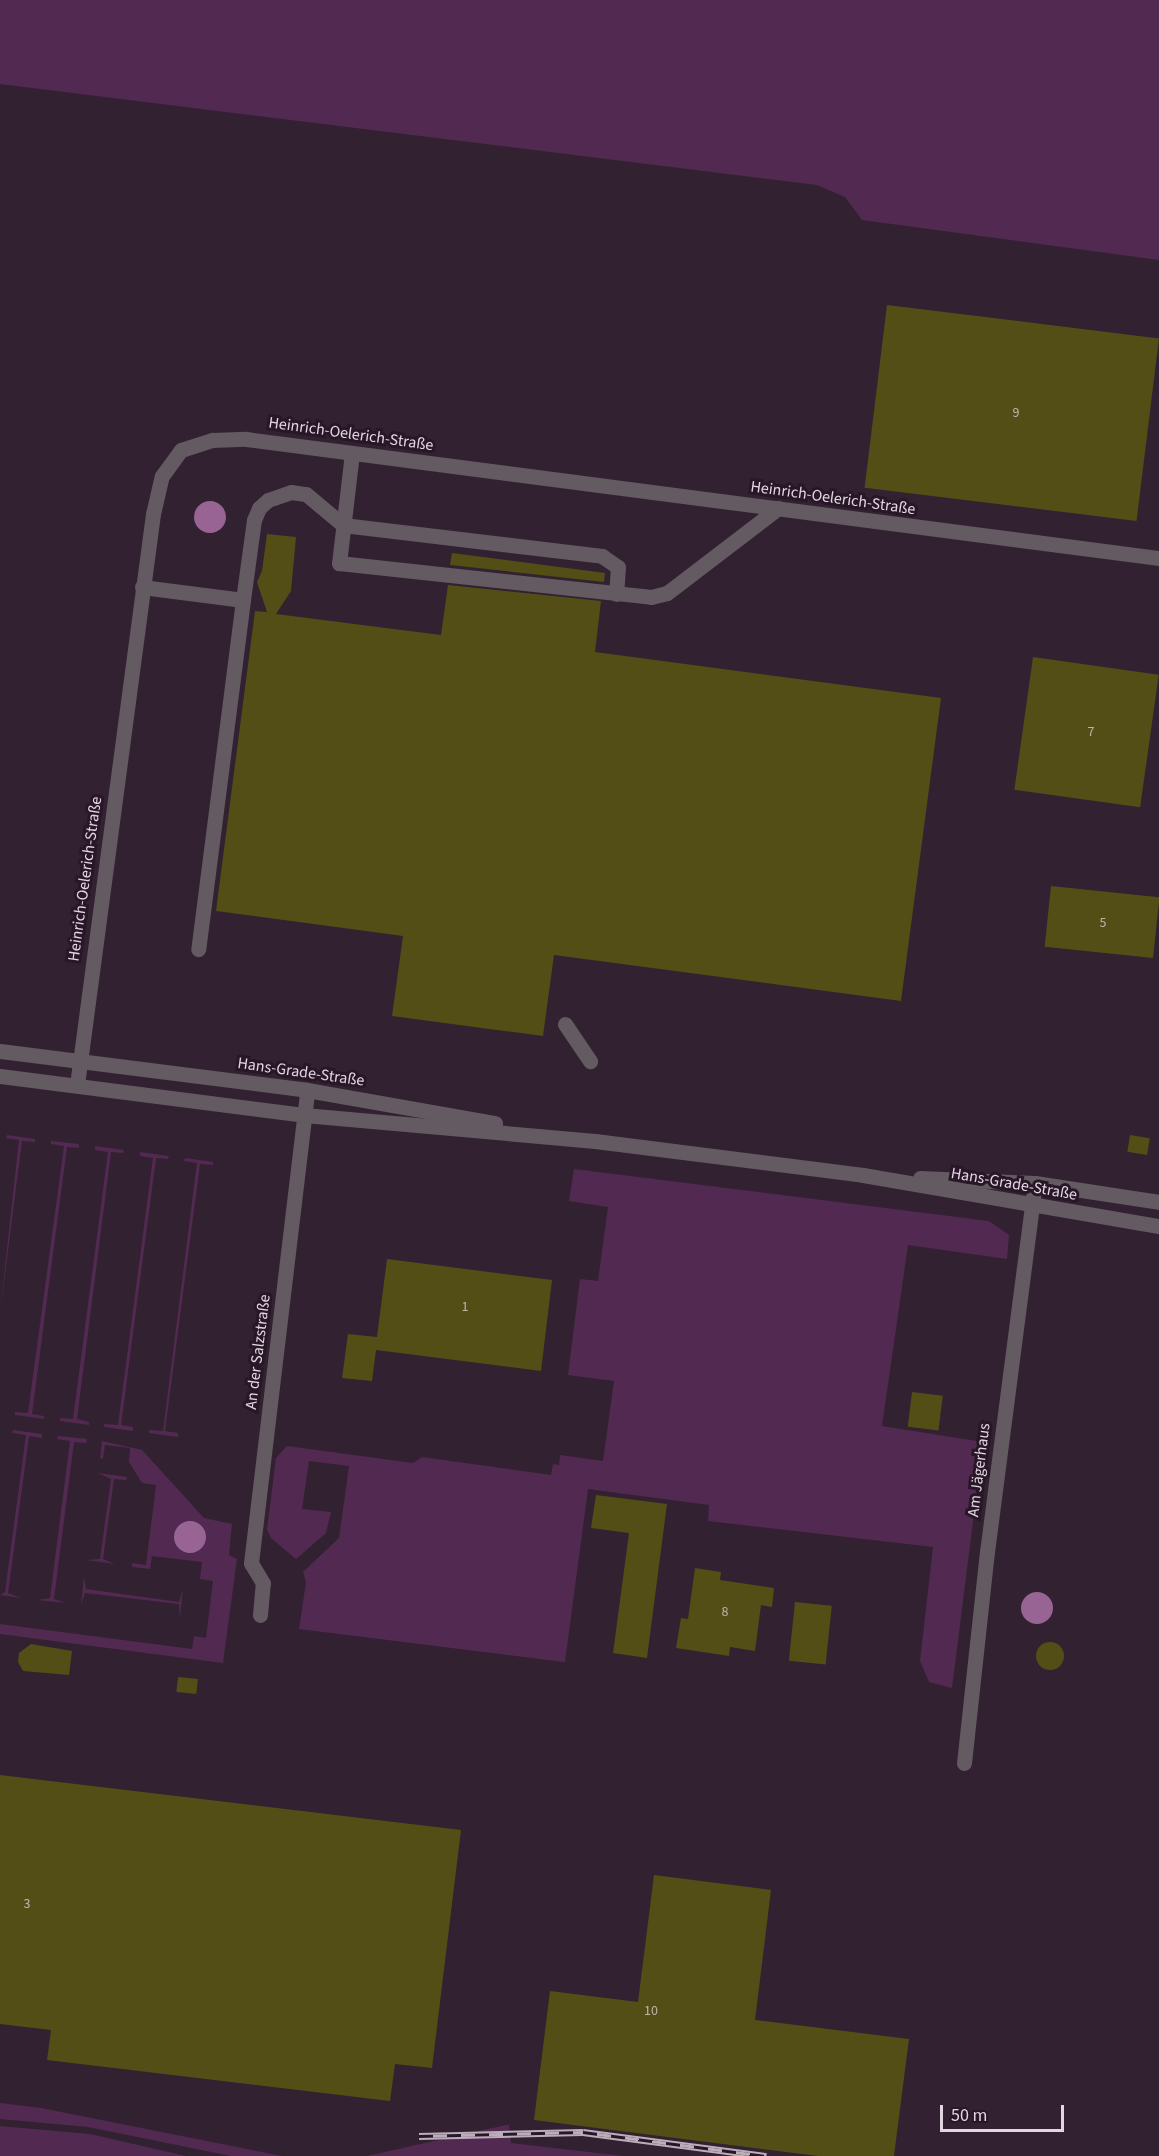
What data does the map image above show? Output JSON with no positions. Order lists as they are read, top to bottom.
{
  "streets": {
    "street": [
      "Heinrich-Oelerich-Straße",
      "Hans-Grade-Straße",
      "An der Salzstraße",
      "Am Jägerhaus"
    ]
  },
  "crossings": [
    ["Heinrich-Oelerich-Straße", "Hans-Grade-Straße"],
    ["Hans-Grade-Straße", "An der Salzstraße"],
    ["Hans-Grade-Straße", "Am Jägerhaus"]
  ],
  "house_numbers": [
    "9",
    "7",
    "5",
    "1",
    "8",
    "3",
    "10"
  ],
  "scale_bar": "50 m"
}
